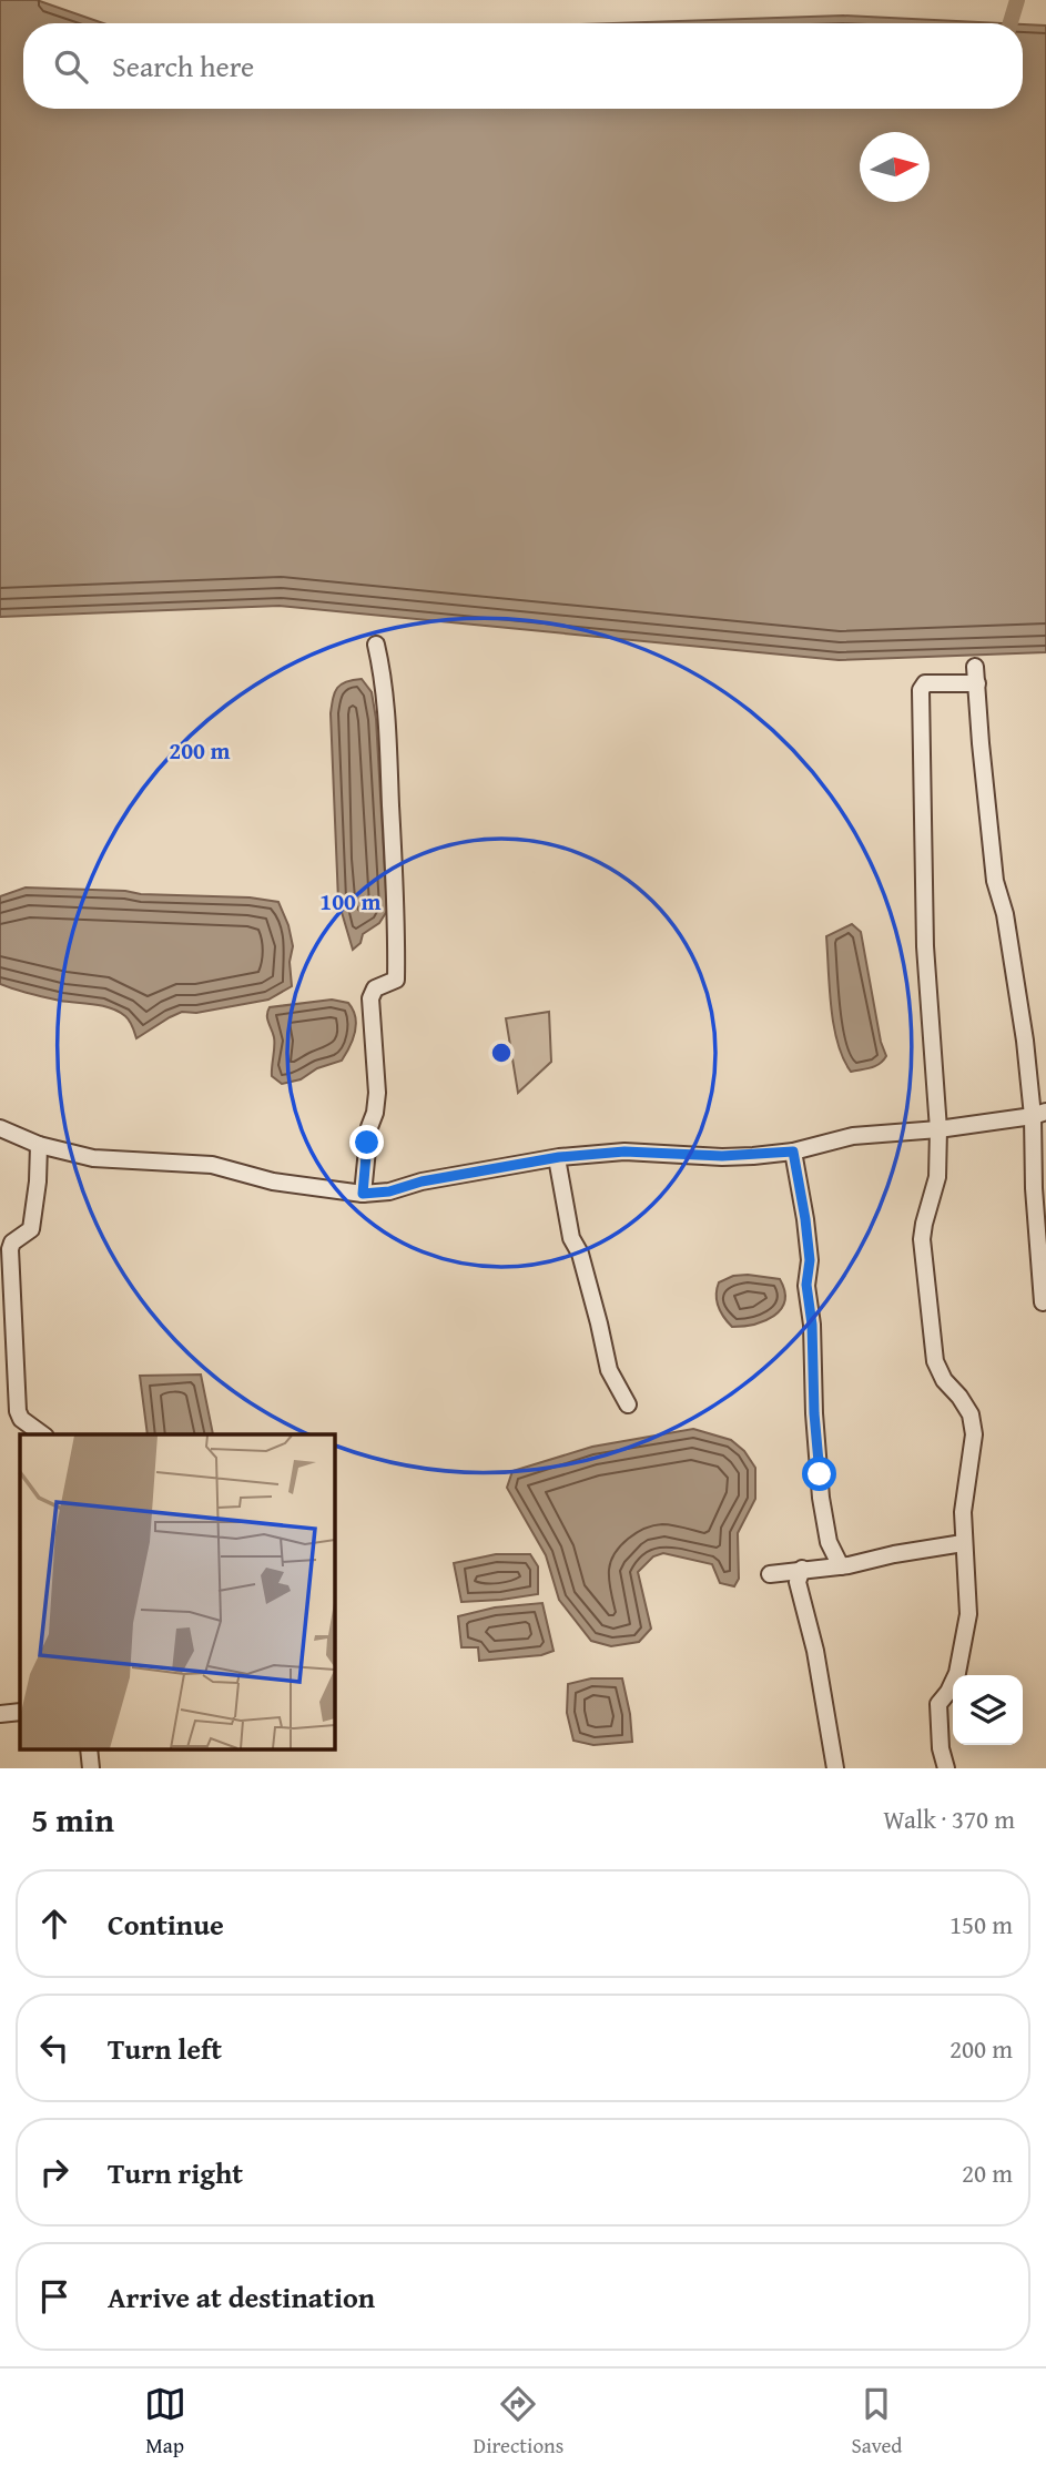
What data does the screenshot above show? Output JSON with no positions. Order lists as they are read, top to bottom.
{
  "north": "right",
  "page": {
    "search": "Search here",
    "heading": ["5 min", "Walk · 370 m"],
    "list": [
      ["Continue", "150 m"],
      ["Turn left", "200 m"],
      ["Turn right", "20 m"],
      "Arrive at destination"
    ],
    "nav": ["Map", "Directions", "Saved"]
  },
  "rings": ["200 m", "100 m"]
}
